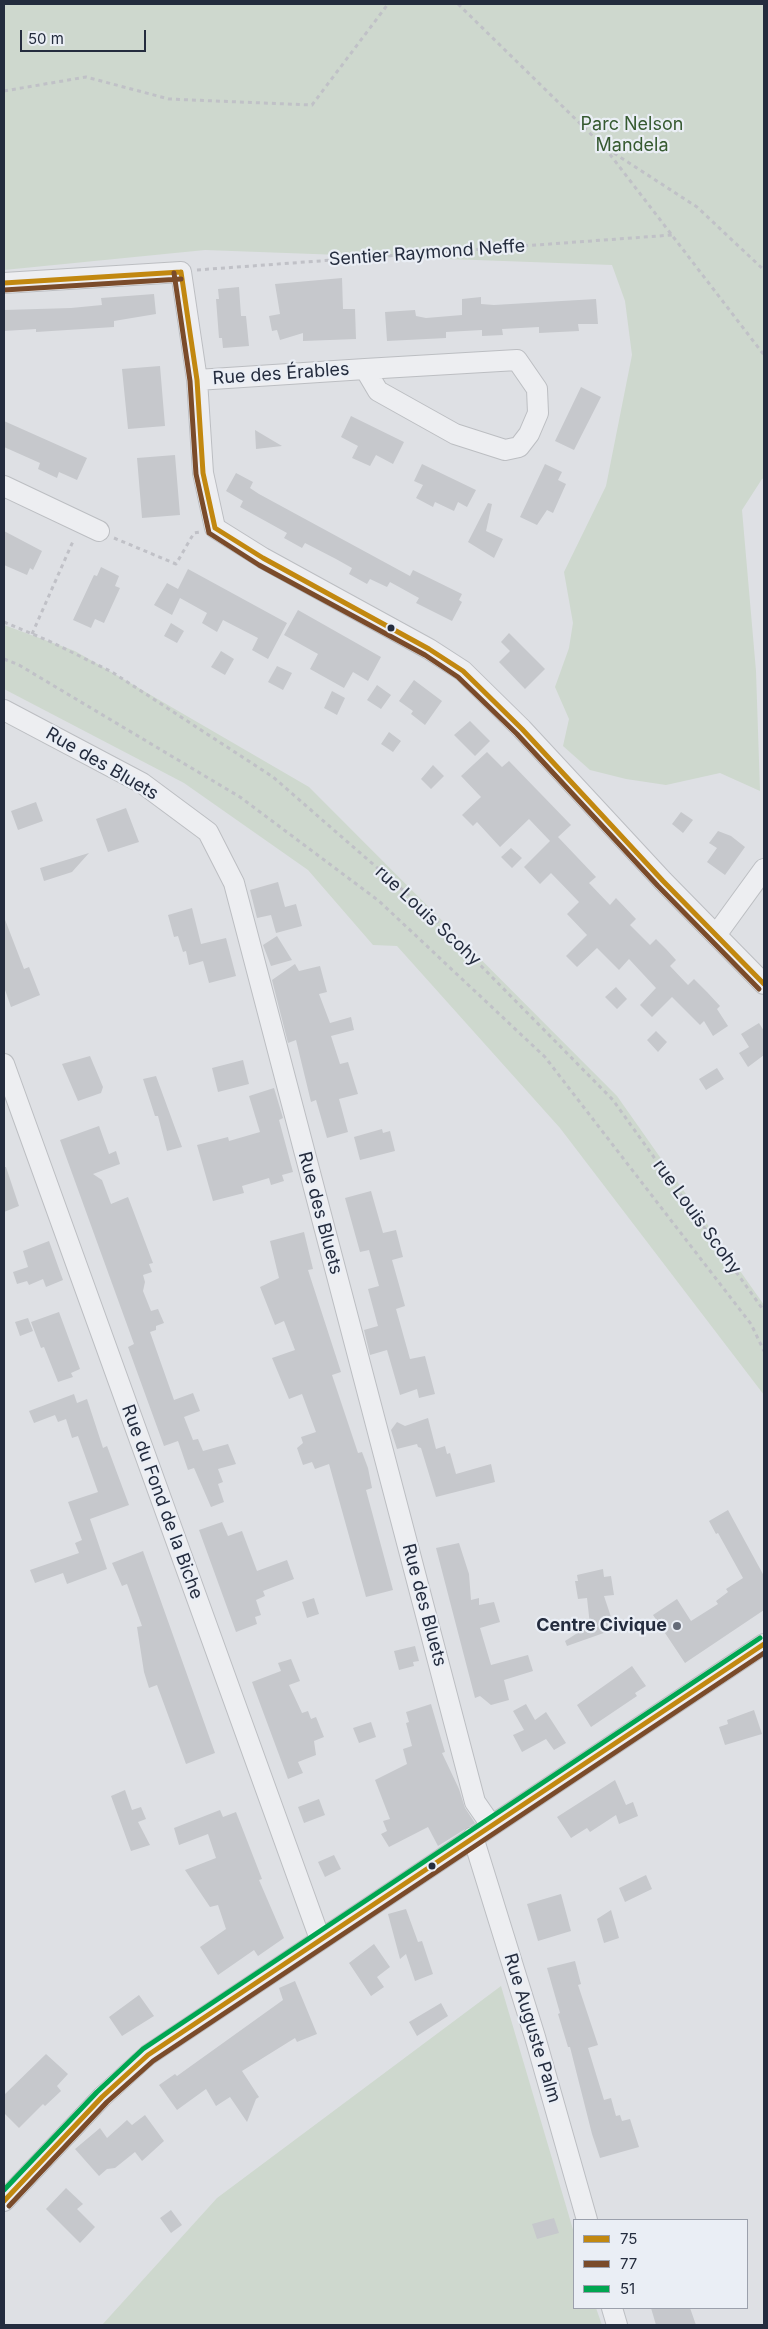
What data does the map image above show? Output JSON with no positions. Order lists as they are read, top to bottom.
{
  "streets": {
    "street": [
      "Rue des Érables",
      "Rue des Bluets",
      "Rue du Fond de la Biche",
      "Rue Auguste Palm"
    ],
    "path": ["Sentier Raymond Neffe", "rue Louis Scohy"]
  },
  "parks": ["Parc Nelson Mandela"],
  "places": ["Centre Civique"],
  "lines": ["transit line 75", "transit line 77", "transit line 51"],
  "legend": ["75", "77", "51"],
  "scale_bar": "50 m"
}
